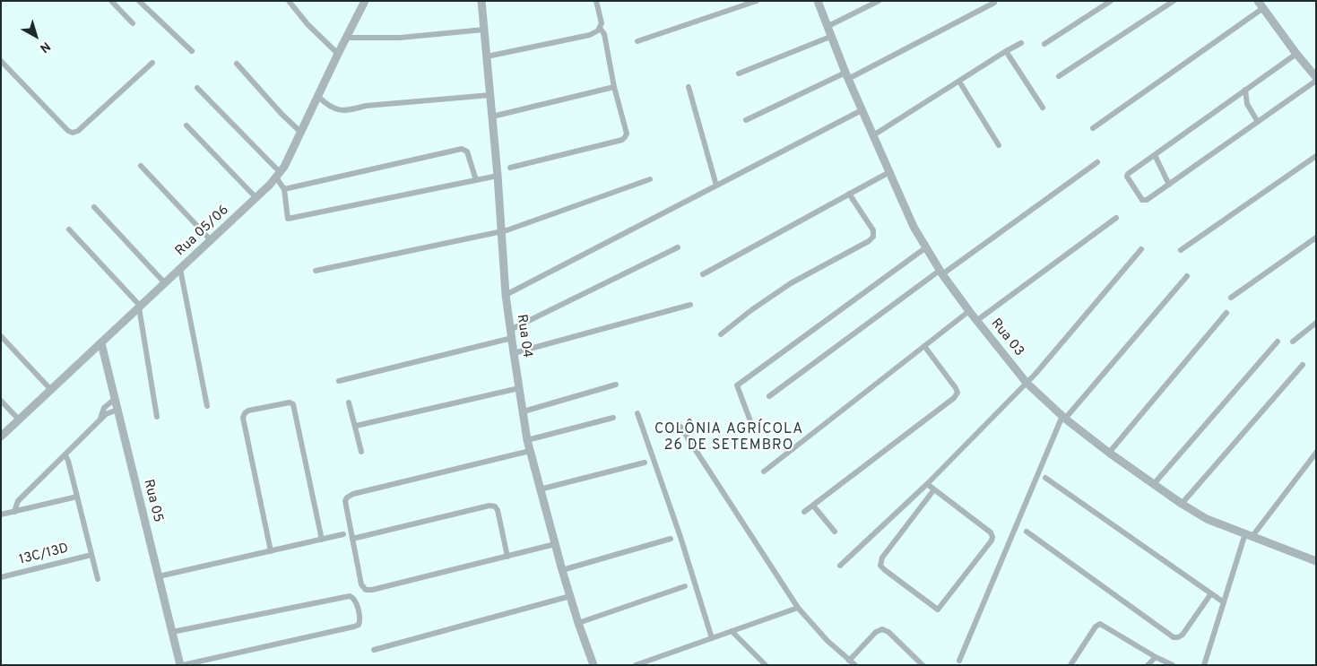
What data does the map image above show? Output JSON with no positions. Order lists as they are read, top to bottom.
{
  "streets": {
    "street": [
      "Rua 05/06",
      "Rua 04",
      "Rua 03",
      "Rua 05",
      "13C/13D"
    ]
  },
  "crossings": [
    ["Rua 05/06", "Rua 05"]
  ],
  "districts": ["COLÔNIA AGRÍCOLA 26 DE SETEMBRO"],
  "north": "bottom right"
}
